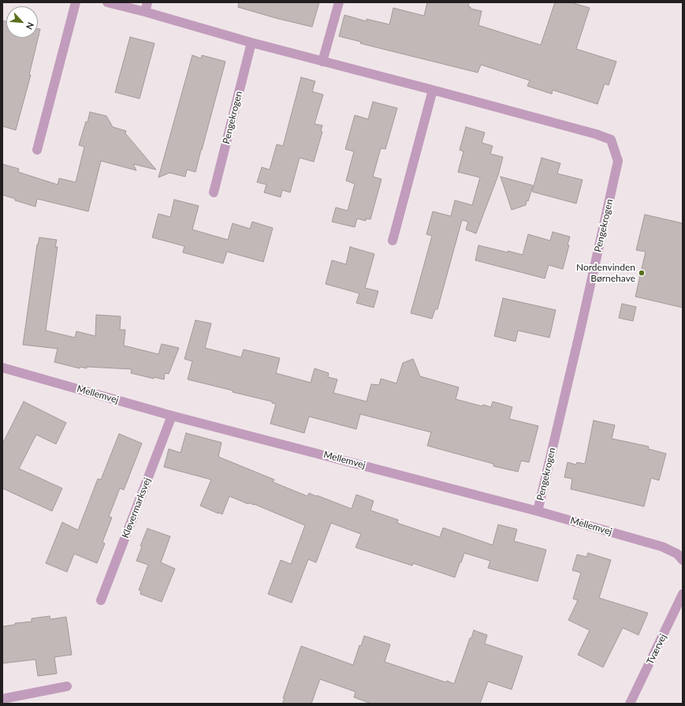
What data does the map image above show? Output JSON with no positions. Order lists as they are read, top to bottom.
{
  "streets": {
    "street": [
      "Pengekrogen",
      "Mellemvej",
      "Kløvermarksvej",
      "Tværvej"
    ]
  },
  "crossings": [
    ["Pengekrogen", "Mellemvej"],
    ["Mellemvej", "Kløvermarksvej"]
  ],
  "places": ["Nordenvinden Børnehave"],
  "north": "bottom right"
}
